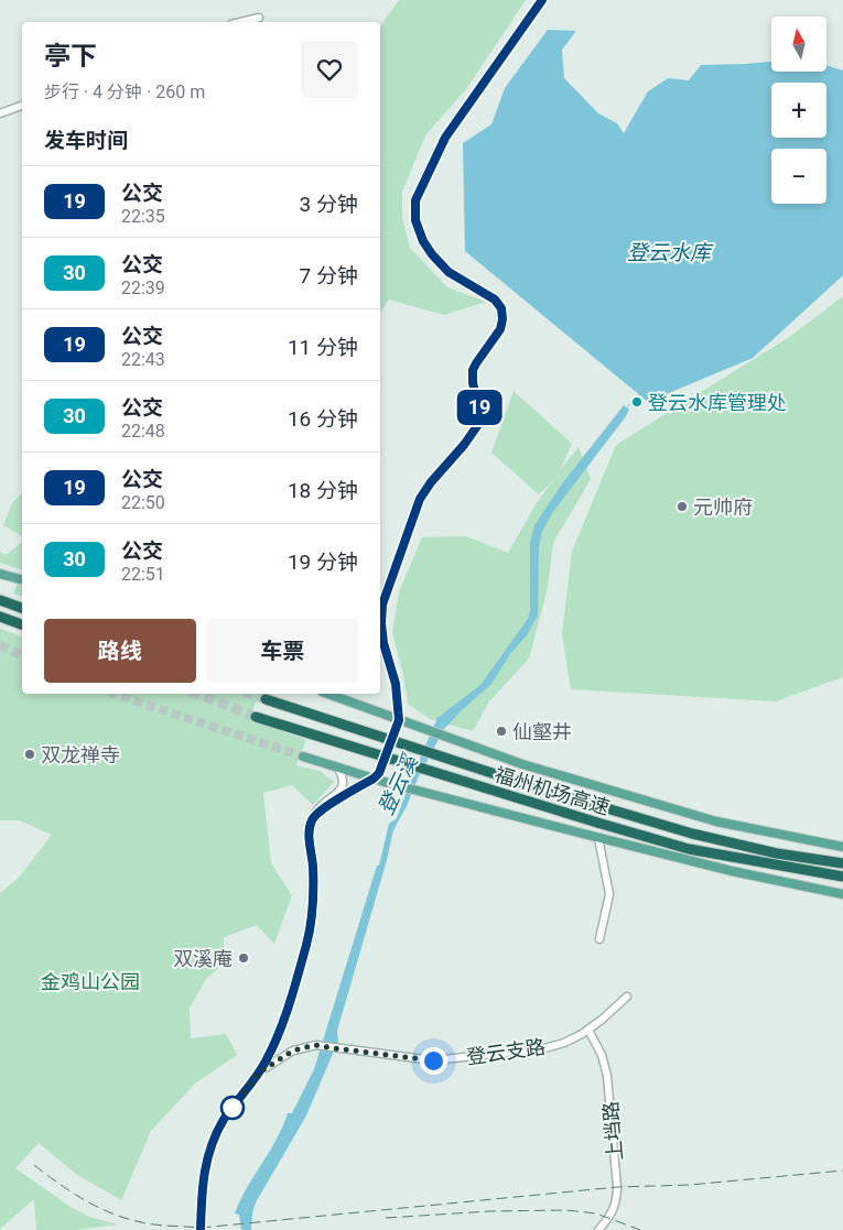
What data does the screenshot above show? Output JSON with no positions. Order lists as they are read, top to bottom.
{
  "streets": {
    "highway": ["福州机场高速"],
    "street": ["登云支路", "上垱路"]
  },
  "crossings": [
    ["登云支路", "上垱路"]
  ],
  "water": ["登云水库", "登云溪"],
  "parks": ["金鸡山公园"],
  "places": [
    "登云水库管理处",
    "元帅府",
    "仙壑井",
    "双龙禅寺",
    "双溪庵"
  ],
  "lines": ["bus line 19"],
  "north": "top",
  "page": {
    "on_map": "19",
    "map_buttons": ["+", "−"],
    "heading": [
      ["亭下", "步行 · 4 分钟 · 260 m"],
      "发车时间"
    ],
    "list": [
      {
        "mark": "19",
        "name": "公交",
        "note": "22:35",
        "value": "3 分钟"
      },
      {
        "mark": "30",
        "name": "公交",
        "note": "22:39",
        "value": "7 分钟"
      },
      {
        "mark": "19",
        "name": "公交",
        "note": "22:43",
        "value": "11 分钟"
      },
      {
        "mark": "30",
        "name": "公交",
        "note": "22:48",
        "value": "16 分钟"
      },
      {
        "mark": "19",
        "name": "公交",
        "note": "22:50",
        "value": "18 分钟"
      },
      {
        "mark": "30",
        "name": "公交",
        "note": "22:51",
        "value": "19 分钟"
      }
    ],
    "buttons": ["路线", "车票"]
  }
}
